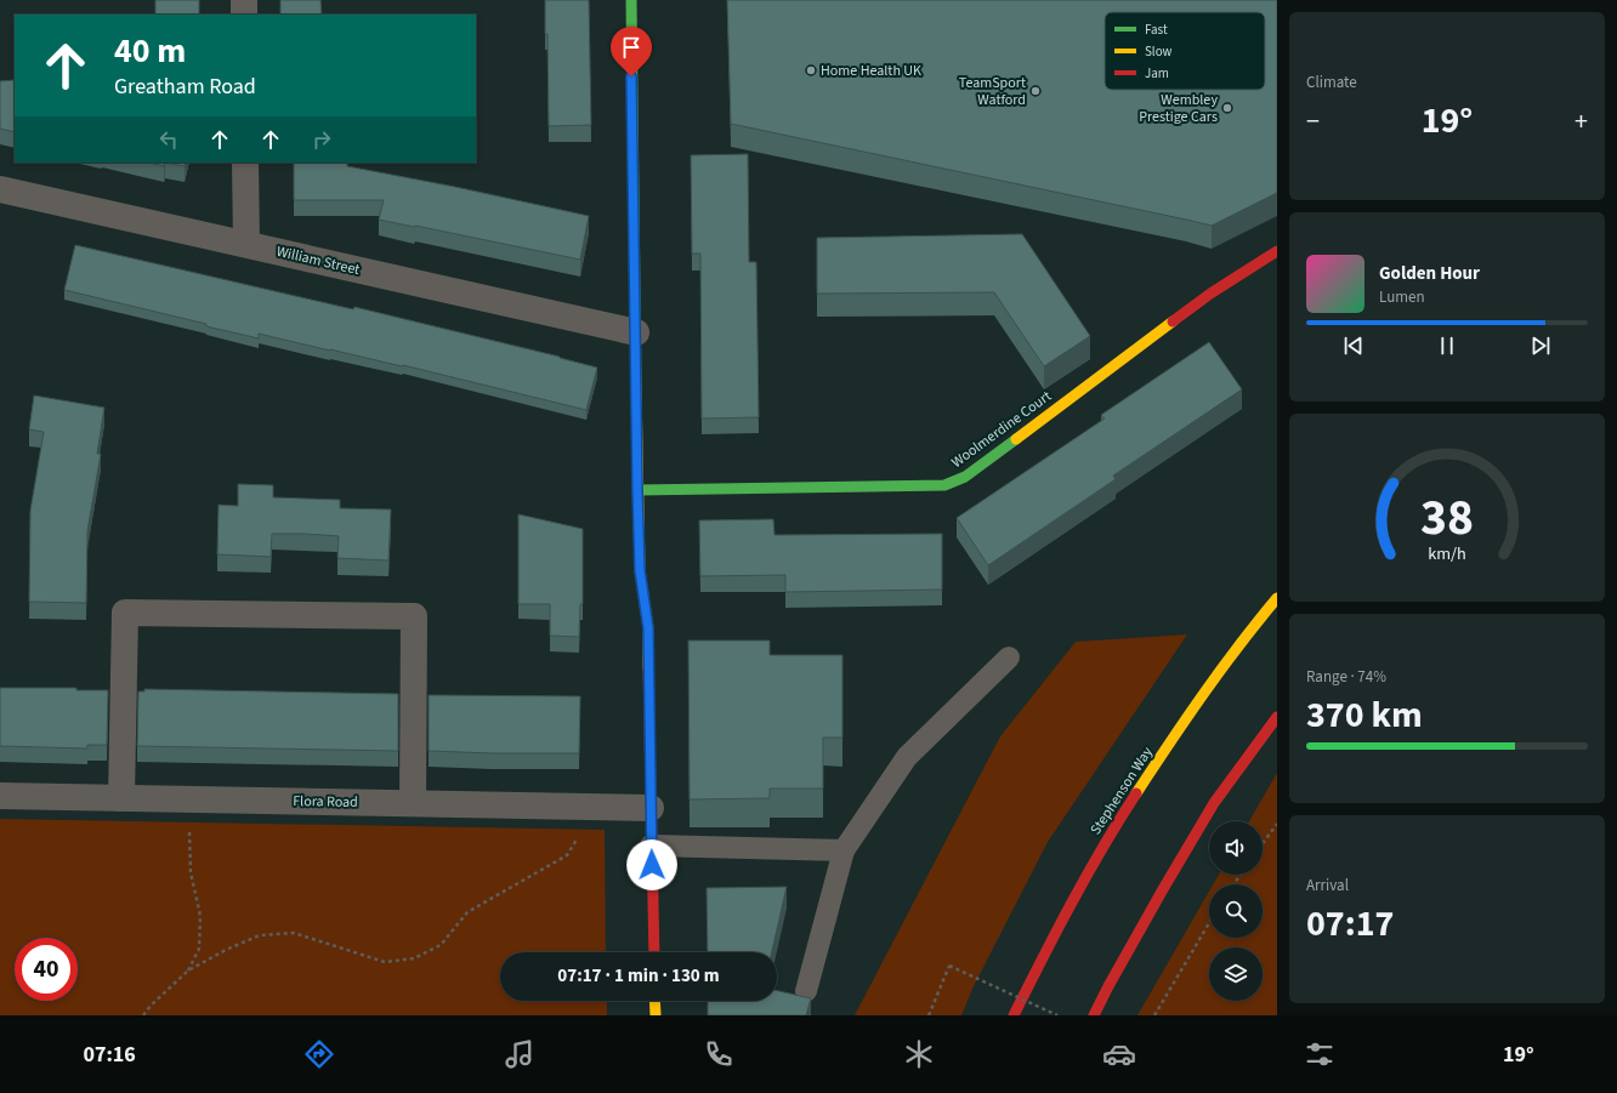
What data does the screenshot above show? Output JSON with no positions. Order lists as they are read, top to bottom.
{
  "streets": {
    "street": [
      "William Street",
      "Woolmerdine Court",
      "Stephenson Way",
      "Flora Road"
    ]
  },
  "places": ["Home Health UK", "TeamSport Watford", "Wembley Prestige Cars"],
  "legend": ["Fast", "Slow", "Jam"],
  "page": {
    "tile": [
      "Climate",
      ["Range · 74%", "370 km"],
      ["Arrival", "07:17"]
    ],
    "turn": ["40 m", "Greatham Road"],
    "heat": ["−", "19°", "+"],
    "song": ["Golden Hour", "Lumen"],
    "limit": "40",
    "trip": "07:17 · 1 min · 130 m",
    "tabs": ["07:16", "19°"],
    "gauge": ["38", "km/h"]
  }
}
